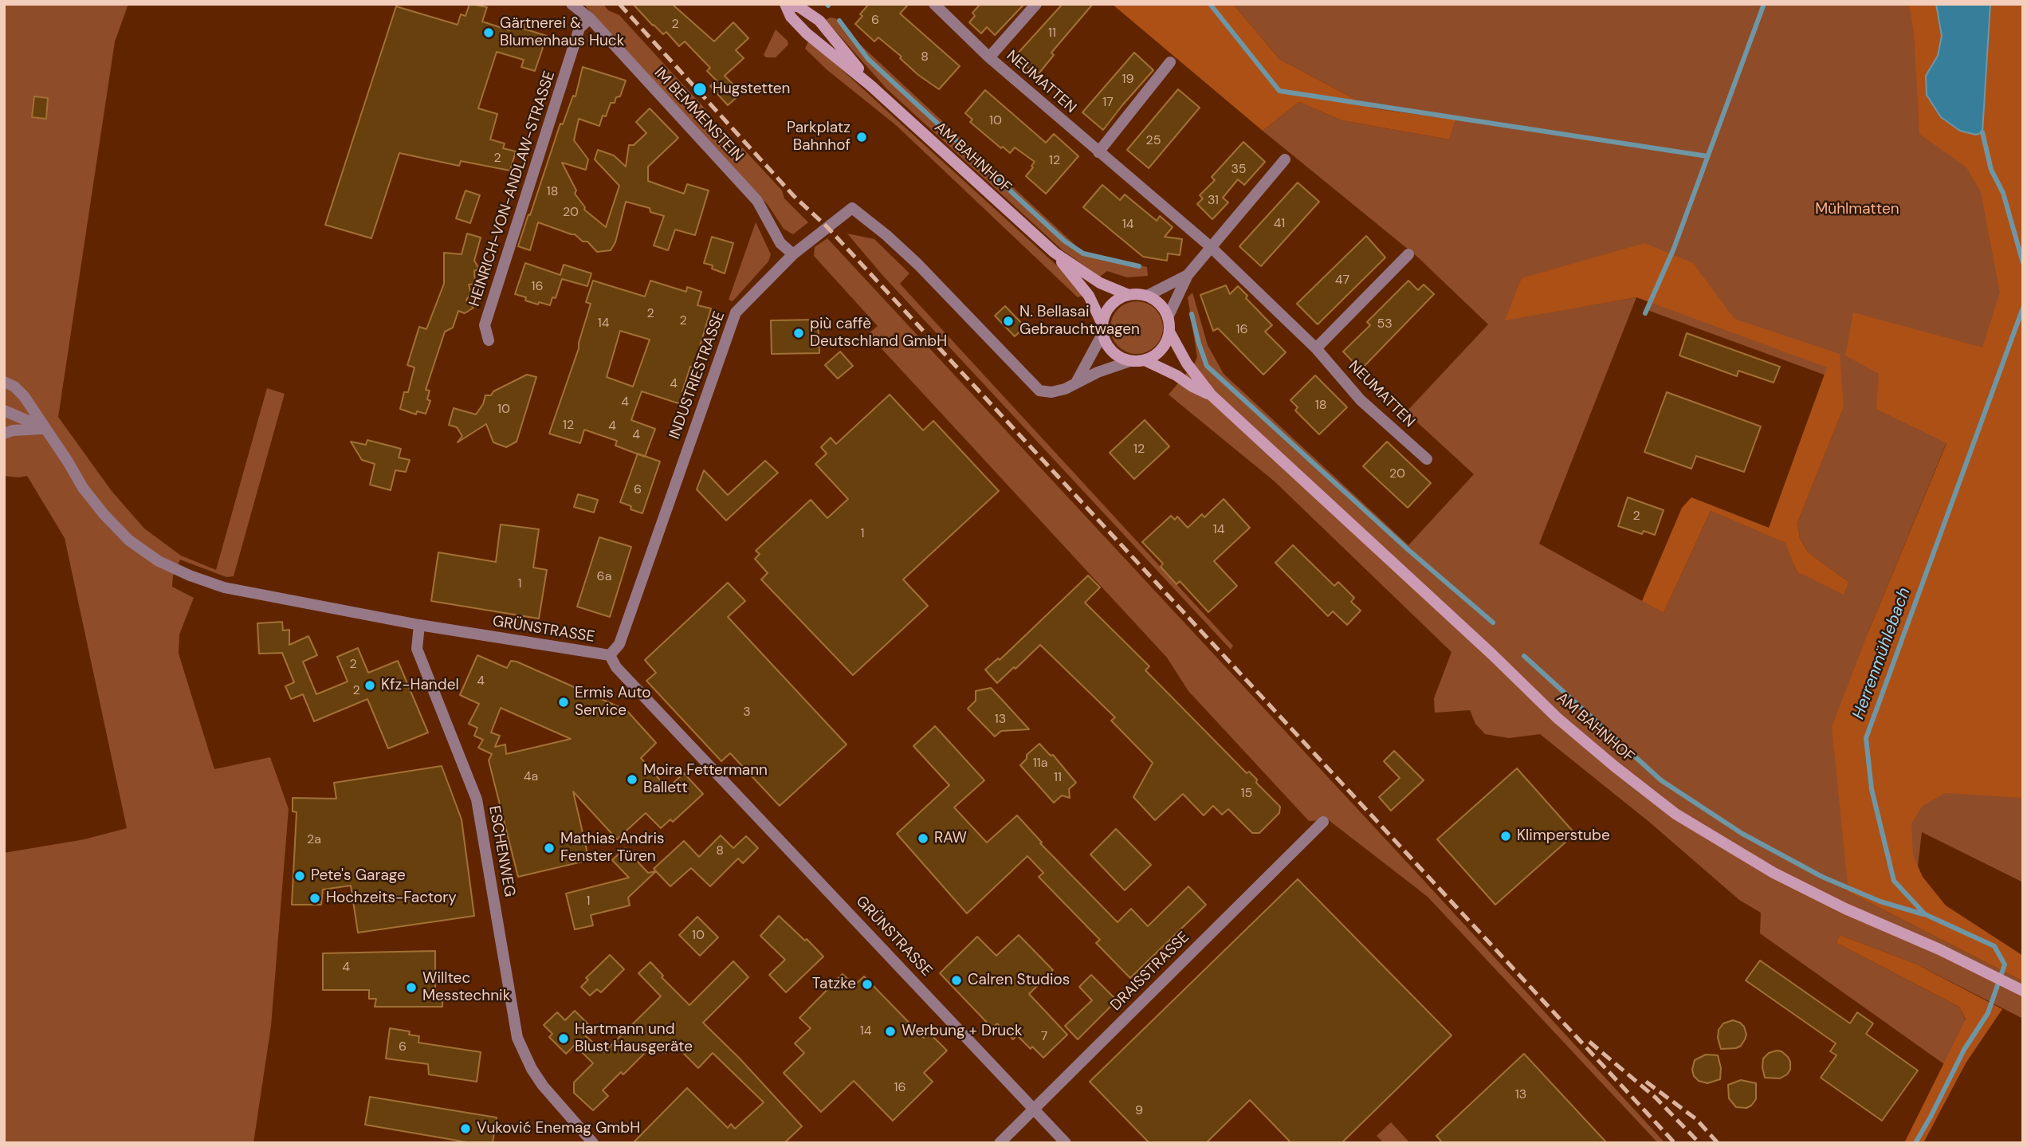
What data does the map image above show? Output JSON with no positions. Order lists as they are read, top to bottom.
{
  "streets": {
    "main road": ["AM BAHNHOF"],
    "street": [
      "NEUMATTEN",
      "IM BEMMENSTEIN",
      "HEINRICH-VON-ANDLAW-STRASSE",
      "INDUSTRIESTRASSE",
      "GRÜNSTRASSE",
      "ESCHENWEG",
      "DRAISSTRASSE"
    ]
  },
  "crossings": [
    ["IM BEMMENSTEIN", "HEINRICH-VON-ANDLAW-STRASSE"],
    ["IM BEMMENSTEIN", "INDUSTRIESTRASSE"],
    ["AM BAHNHOF", "INDUSTRIESTRASSE"],
    ["INDUSTRIESTRASSE", "GRÜNSTRASSE"],
    ["GRÜNSTRASSE", "ESCHENWEG"],
    ["GRÜNSTRASSE", "DRAISSTRASSE"]
  ],
  "water": ["Herrenmühlebach"],
  "parks": ["Mühlmatten"],
  "places": [
    "Gärtnerei & Blumenhaus Huck",
    "Hugstetten",
    "Parkplatz Bahnhof",
    "N. Bellasai Gebrauchtwagen",
    "più caffè Deutschland GmbH",
    "Kfz-Handel",
    "Ermis Auto Service",
    "Moira Fettermann Ballett",
    "Klimperstube",
    "RAW",
    "Mathias Andris Fenster Türen",
    "Pete's Garage",
    "Hochzeits-Factory",
    "Calren Studios",
    "Tatzke",
    "Willtec Messtechnik",
    "Werbung + Druck",
    "Hartmann und Blust Hausgeräte",
    "Vuković Enemag GmbH"
  ],
  "house_numbers": [
    "6",
    "2",
    "11",
    "8",
    "19",
    "17",
    "10",
    "25",
    "2",
    "12",
    "35",
    "18",
    "31",
    "20",
    "41",
    "14",
    "47",
    "16",
    "2",
    "2",
    "14",
    "53",
    "16",
    "4",
    "4",
    "18",
    "10",
    "12",
    "4",
    "4",
    "12",
    "20",
    "6",
    "2",
    "14",
    "1",
    "6a",
    "1",
    "2",
    "4",
    "2",
    "3",
    "13",
    "11a",
    "4a",
    "11",
    "15",
    "2a",
    "8",
    "1",
    "10",
    "4",
    "14",
    "7",
    "6",
    "16",
    "13",
    "9"
  ]
}
